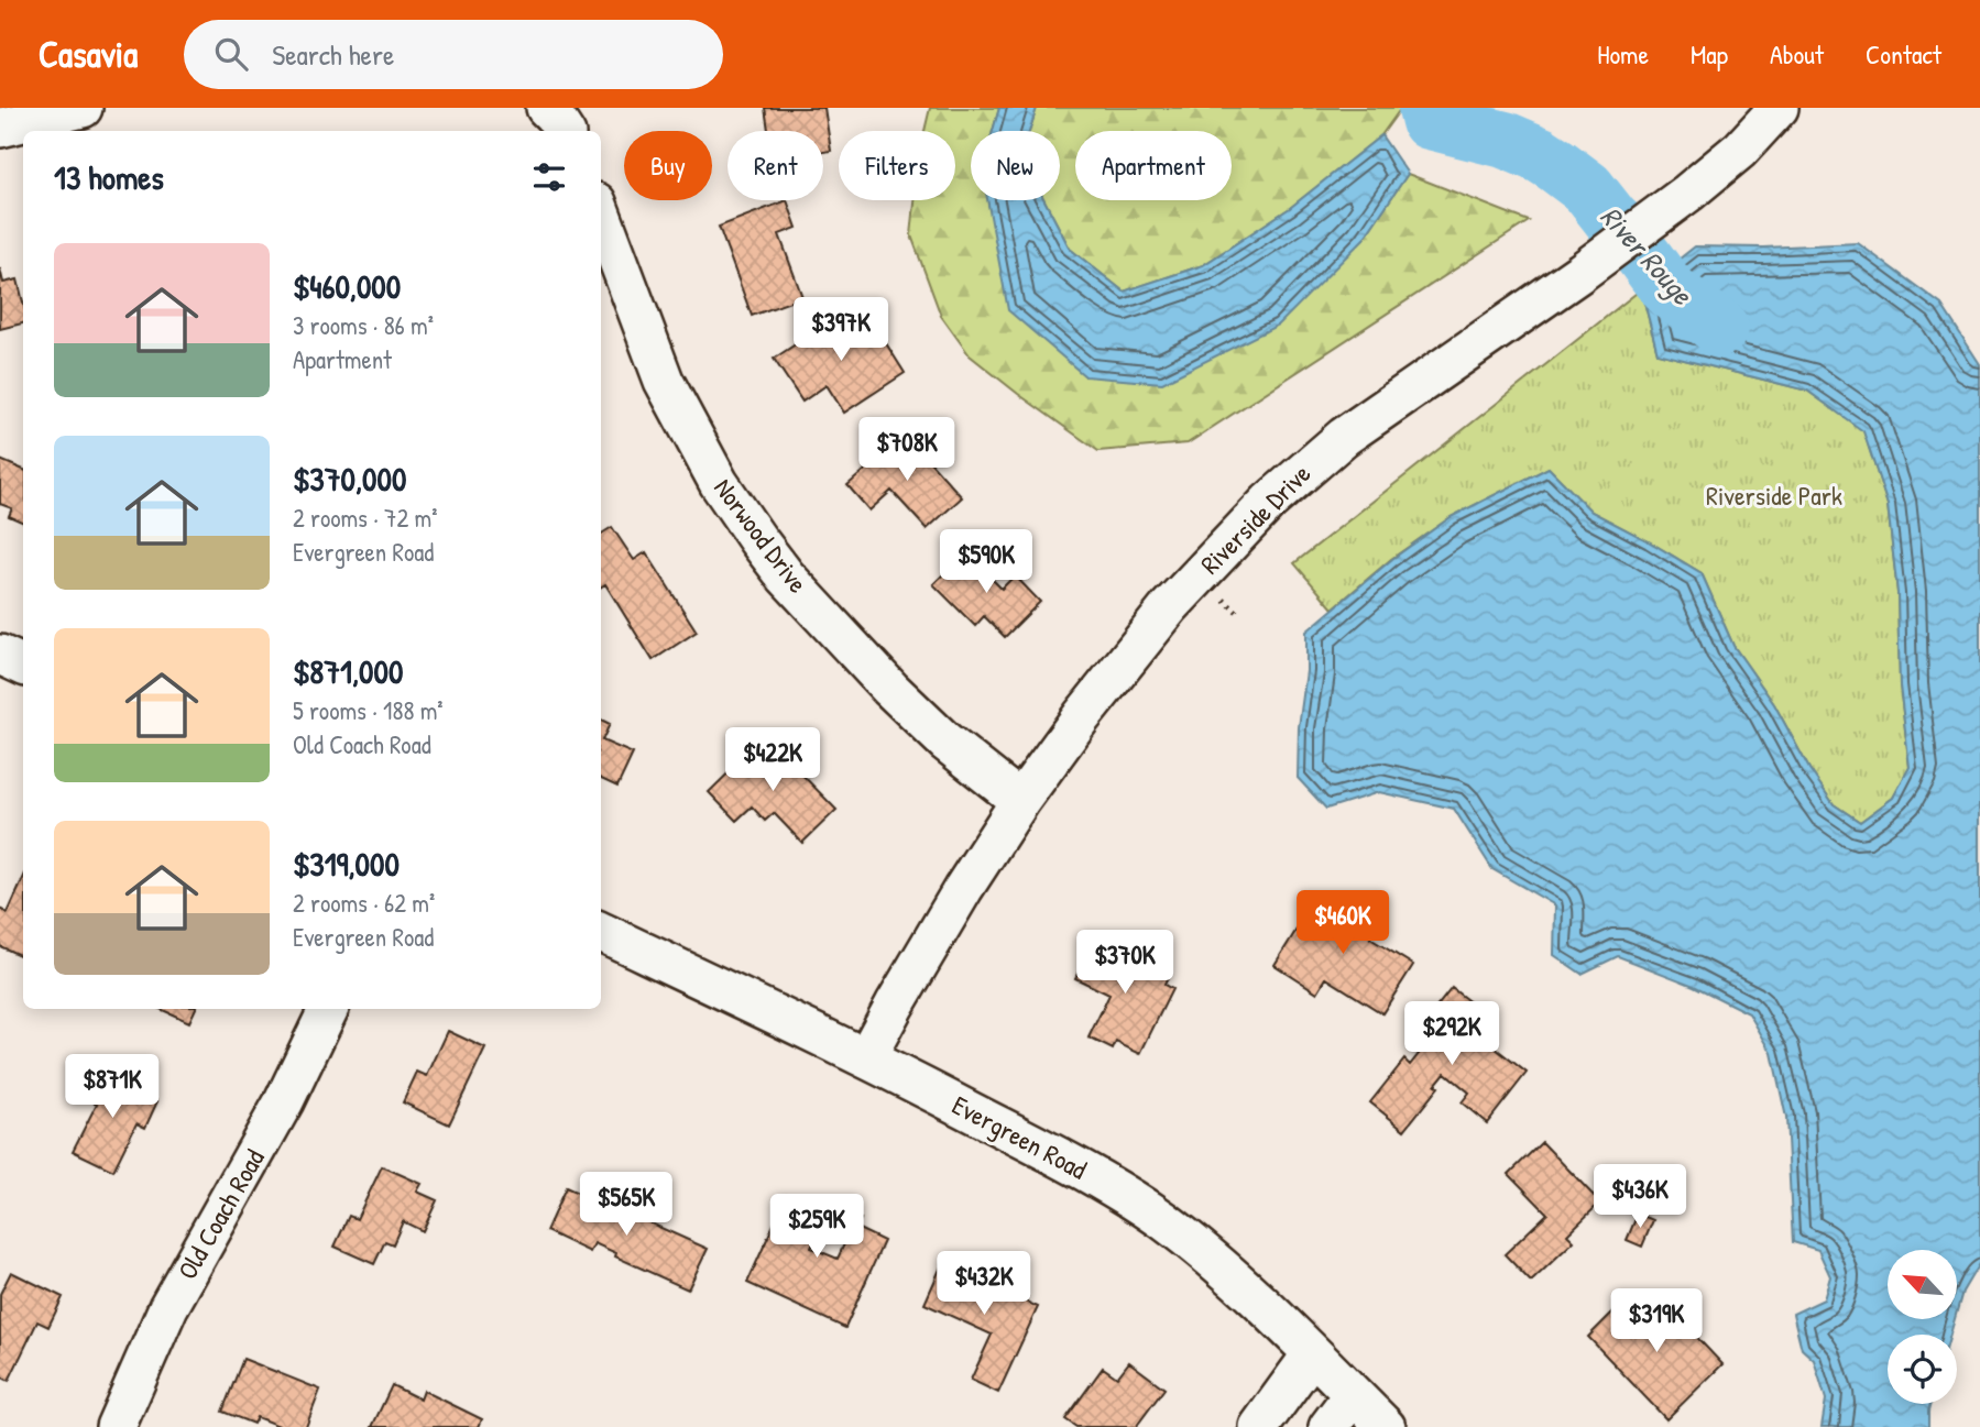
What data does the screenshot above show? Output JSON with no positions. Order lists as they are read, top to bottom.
{
  "streets": {
    "street": [
      "Riverside Drive",
      "Norwood Drive",
      "Evergreen Road",
      "Old Coach Road"
    ]
  },
  "crossings": [
    ["Riverside Drive", "Norwood Drive"],
    ["Riverside Drive", "Evergreen Road"]
  ],
  "water": ["River Rouge"],
  "parks": ["Riverside Park"],
  "north": "top left",
  "page": {
    "header": "Casavia",
    "search": "Search here",
    "nav": [
      "Home",
      "Map",
      "About",
      "Contact"
    ],
    "chip": [
      "Buy",
      "Rent",
      "Filters",
      "New",
      "Apartment"
    ],
    "heading": "13 homes",
    "list": [
      {
        "name": "$460,000",
        "note": "3 rooms · 86 m² · Apartment"
      },
      {
        "name": "$370,000",
        "note": "2 rooms · 72 m² · Evergreen Road"
      },
      {
        "name": "$871,000",
        "note": "5 rooms · 188 m² · Old Coach Road"
      },
      {
        "name": "$319,000",
        "note": "2 rooms · 62 m² · Evergreen Road"
      }
    ],
    "price": [
      "$397K",
      "$708K",
      "$590K",
      "$422K",
      "$460K",
      "$370K",
      "$292K",
      "$871K",
      "$436K",
      "$565K",
      "$259K",
      "$432K",
      "$319K"
    ]
  }
}
